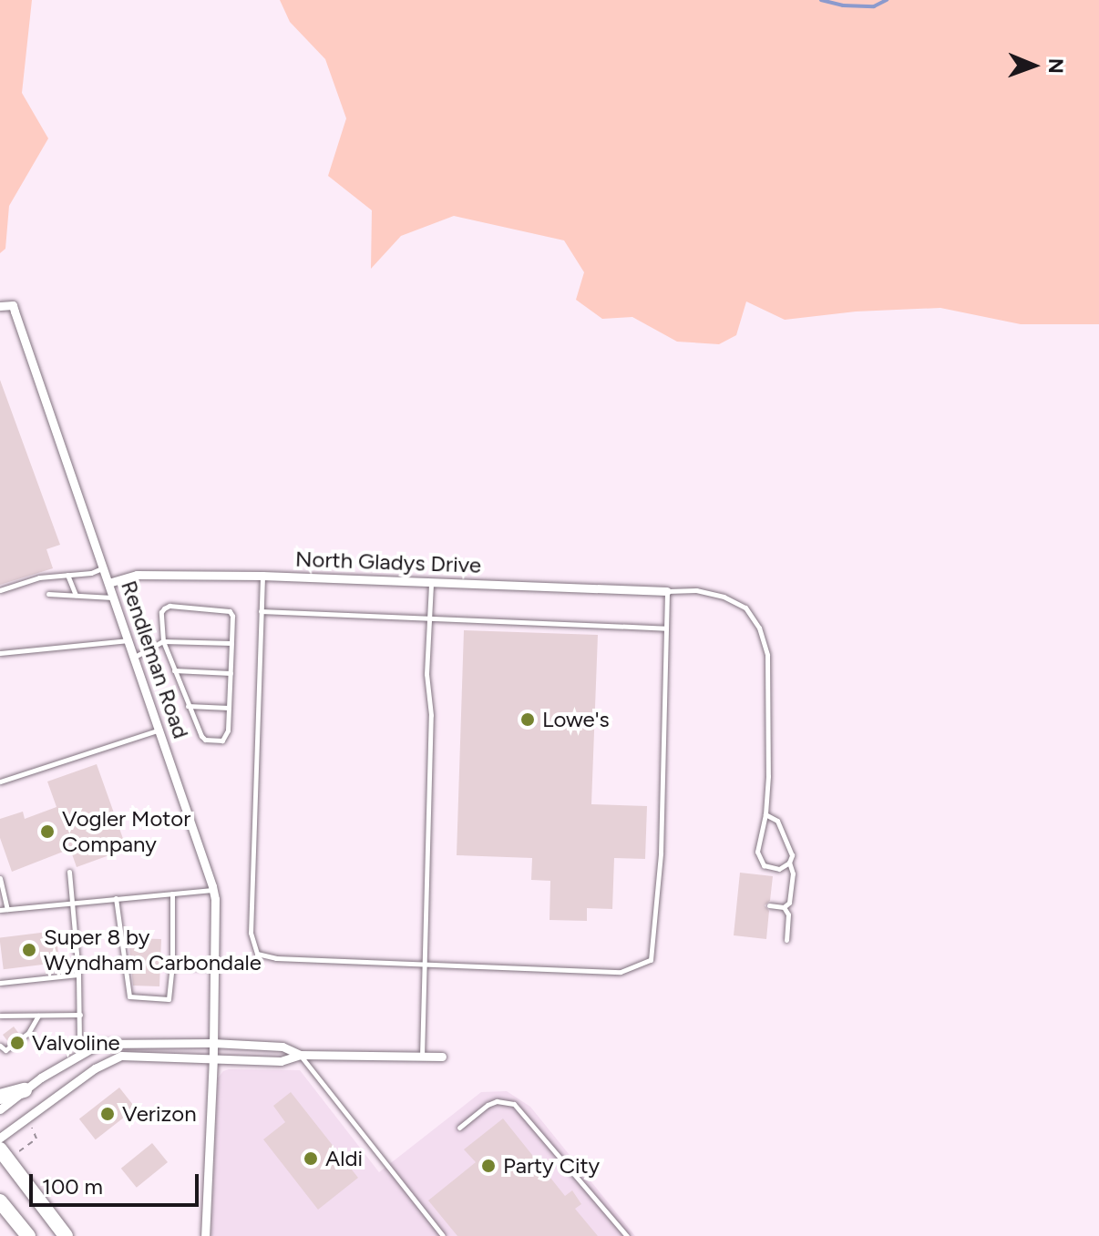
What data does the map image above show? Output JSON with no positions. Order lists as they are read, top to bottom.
{
  "streets": {
    "street": ["North Gladys Drive", "Rendleman Road"]
  },
  "crossings": [
    ["North Gladys Drive", "Rendleman Road"]
  ],
  "places": [
    "Lowe's",
    "Vogler Motor Company",
    "Super 8 by Wyndham Carbondale",
    "Valvoline",
    "Verizon",
    "Aldi",
    "Party City"
  ],
  "scale_bar": "100 m",
  "north": "right"
}
